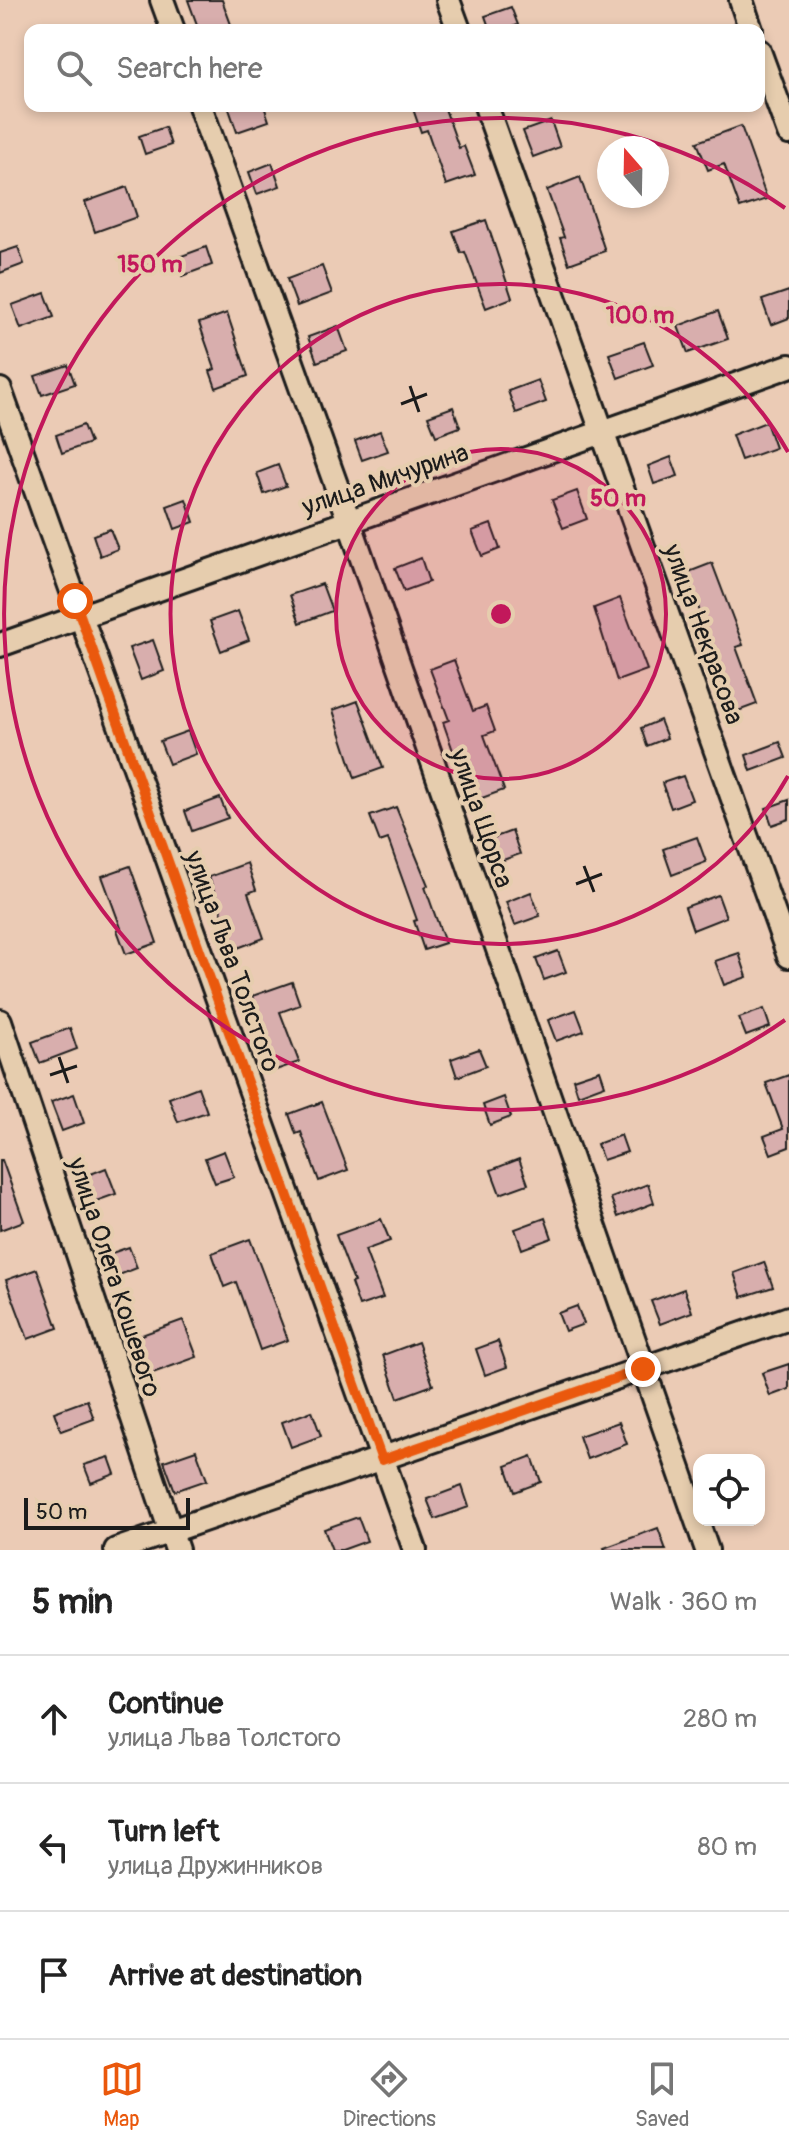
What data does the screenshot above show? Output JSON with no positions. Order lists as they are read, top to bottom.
{
  "streets": {
    "street": [
      "улица Мичурина",
      "улица Некрасова",
      "улица Щорса",
      "улица Льва Толстого",
      "улица Олега Кошевого"
    ]
  },
  "crossings": [
    ["улица Мичурина", "улица Некрасова"],
    ["улица Мичурина", "улица Щорса"],
    ["улица Мичурина", "улица Льва Толстого"]
  ],
  "scale_bar": "50 m",
  "north": "top",
  "page": {
    "search": "Search here",
    "scale": "50 m",
    "heading": ["5 min", "Walk · 360 m"],
    "list": [
      ["Continue", "улица Льва Толстого", "280 m"],
      ["Turn left", "улица Дружинников", "80 m"],
      "Arrive at destination"
    ],
    "nav": ["Map", "Directions", "Saved"]
  },
  "rings": ["150 m", "100 m", "50 m"]
}
